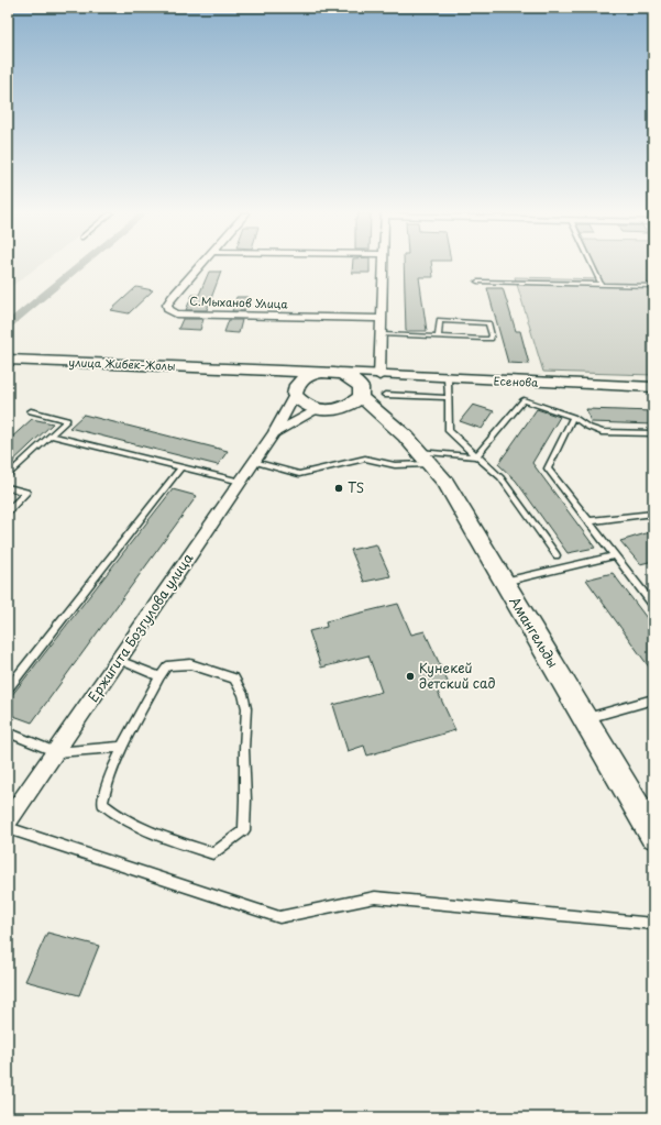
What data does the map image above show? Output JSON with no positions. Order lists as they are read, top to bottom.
{
  "streets": {
    "main road": ["улица Жибек-Жолы", "Амангельды"],
    "street": ["С.Мыханов Улица", "Есенова", "Ержигита Бозгулова улица"]
  },
  "crossings": [
    ["Есенова", "Ержигита Бозгулова улица"]
  ],
  "places": ["TS", "Кунекей детский сад"]
}
